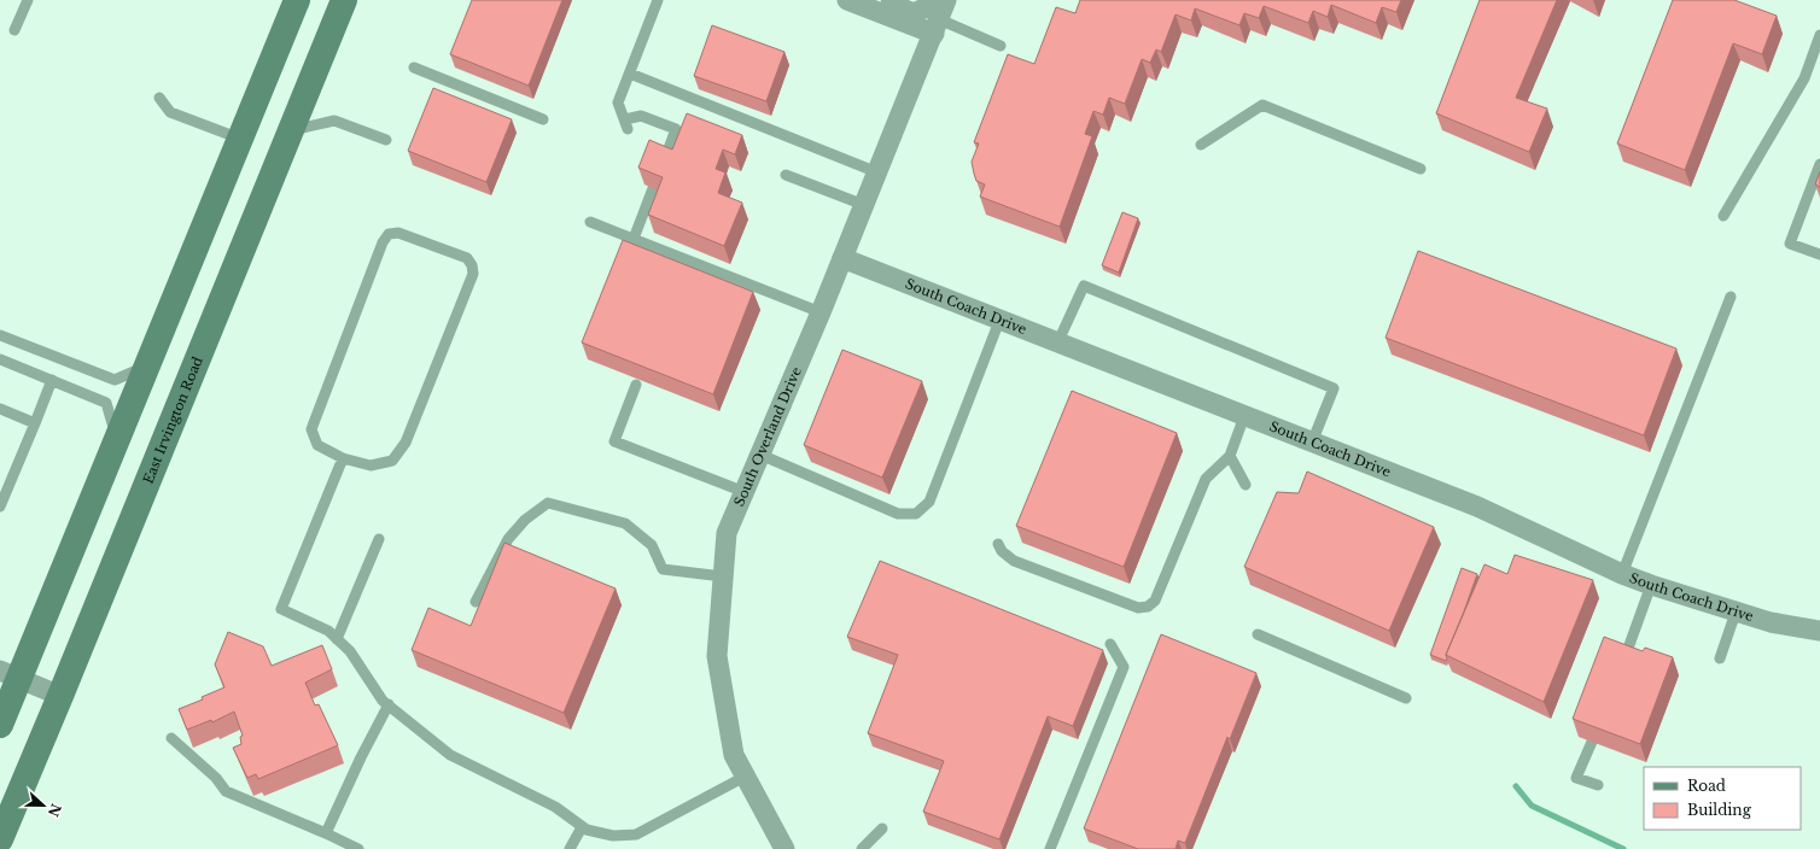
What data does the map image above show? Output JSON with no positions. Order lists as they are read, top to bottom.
{
  "streets": {
    "main road": ["East Irvington Road"],
    "street": ["South Coach Drive", "South Overland Drive"]
  },
  "crossings": [
    ["South Coach Drive", "South Overland Drive"]
  ],
  "legend": ["Road", "Building"],
  "north": "right"
}
